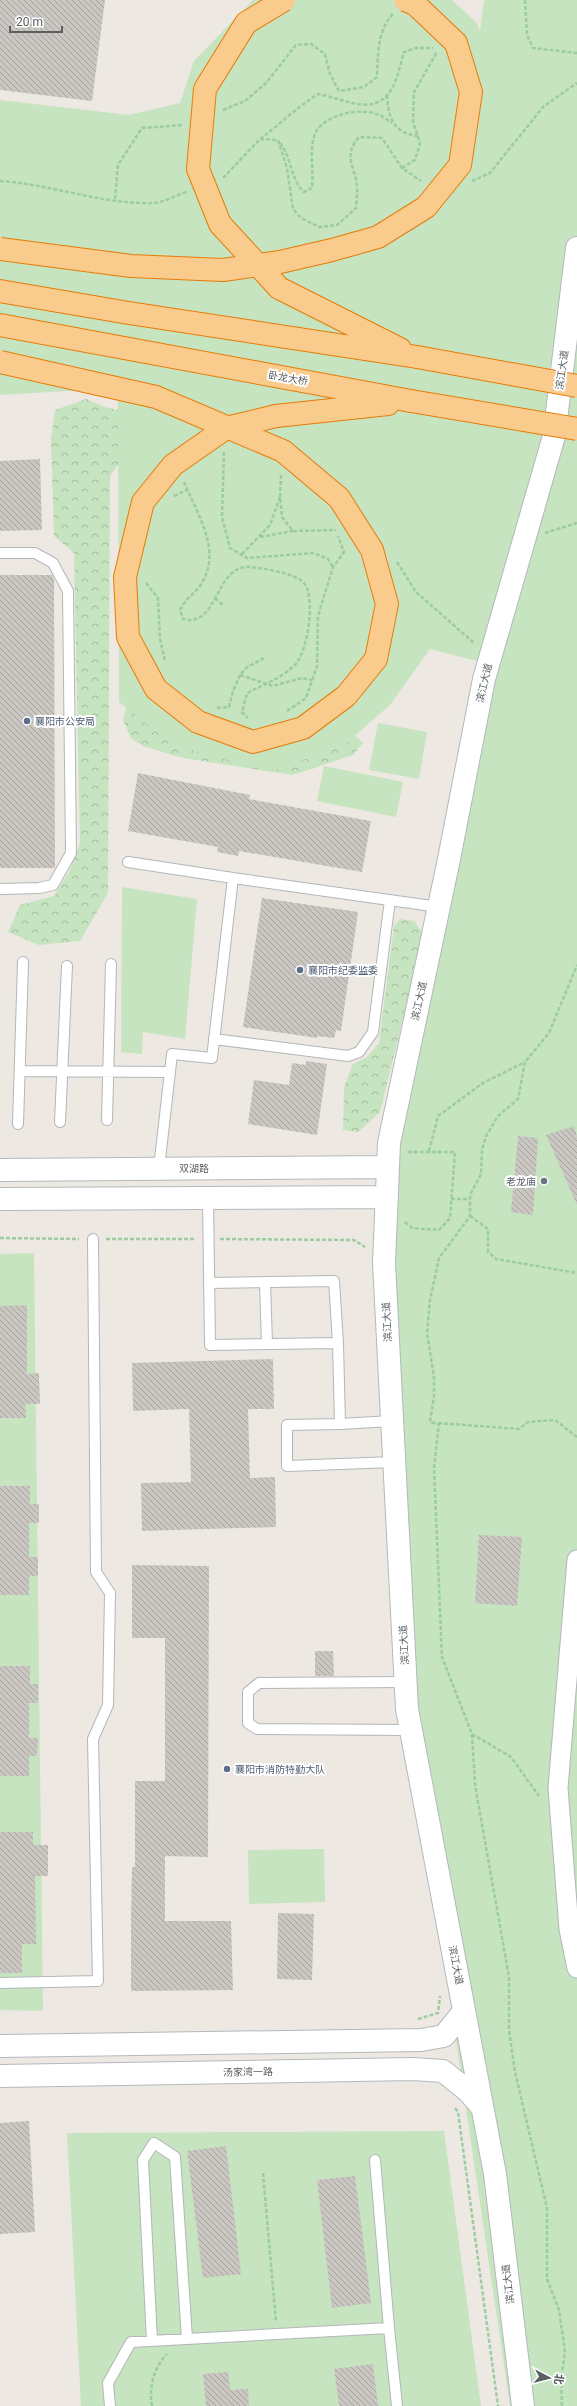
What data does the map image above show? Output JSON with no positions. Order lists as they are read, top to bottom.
{
  "streets": {
    "highway": ["卧龙大桥"],
    "street": ["滨江大道", "双湖路", "汤家湾一路"]
  },
  "crossings": [
    ["滨江大道", "双湖路"],
    ["滨江大道", "汤家湾一路"]
  ],
  "places": [
    "襄阳市公安局",
    "襄阳市纪委监委",
    "老龙庙",
    "襄阳市消防特勤大队"
  ],
  "scale_bar": "20 m",
  "north": "right"
}
